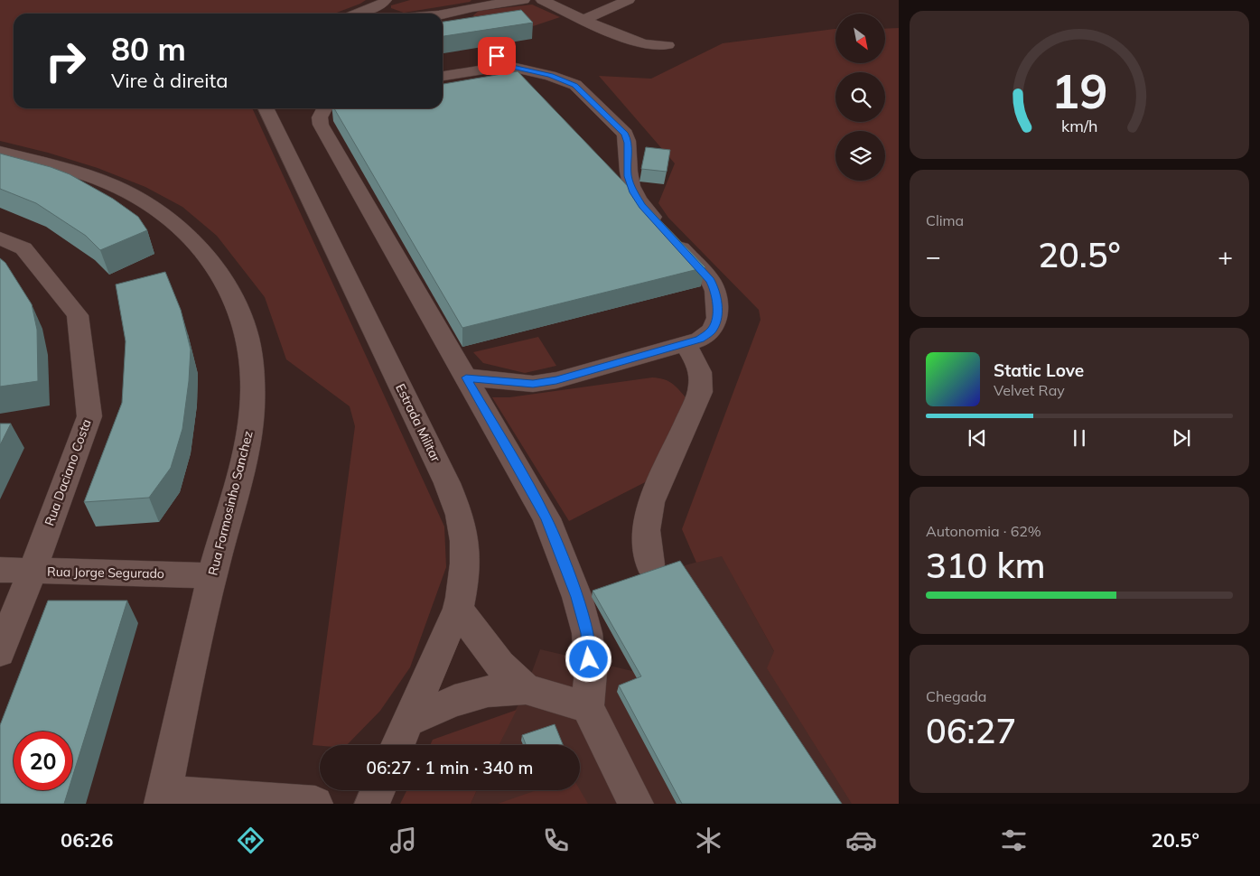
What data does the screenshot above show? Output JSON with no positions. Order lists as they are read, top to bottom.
{
  "streets": {
    "street": [
      "Estrada Militar",
      "Rua Daciano Costa",
      "Rua Formosinho Sanchez",
      "Rua Jorge Segurado"
    ]
  },
  "crossings": [
    ["Rua Daciano Costa", "Rua Jorge Segurado"],
    ["Rua Formosinho Sanchez", "Rua Jorge Segurado"]
  ],
  "north": "bottom right",
  "page": {
    "turn": ["80 m", "Vire à direita"],
    "tile": [
      "Clima",
      ["Autonomia · 62%", "310 km"],
      ["Chegada", "06:27"]
    ],
    "heat": ["−", "20.5°", "+"],
    "song": ["Static Love", "Velvet Ray"],
    "limit": "20",
    "trip": "06:27 · 1 min · 340 m",
    "tabs": ["06:26", "20.5°"],
    "gauge": ["19", "km/h"]
  }
}
